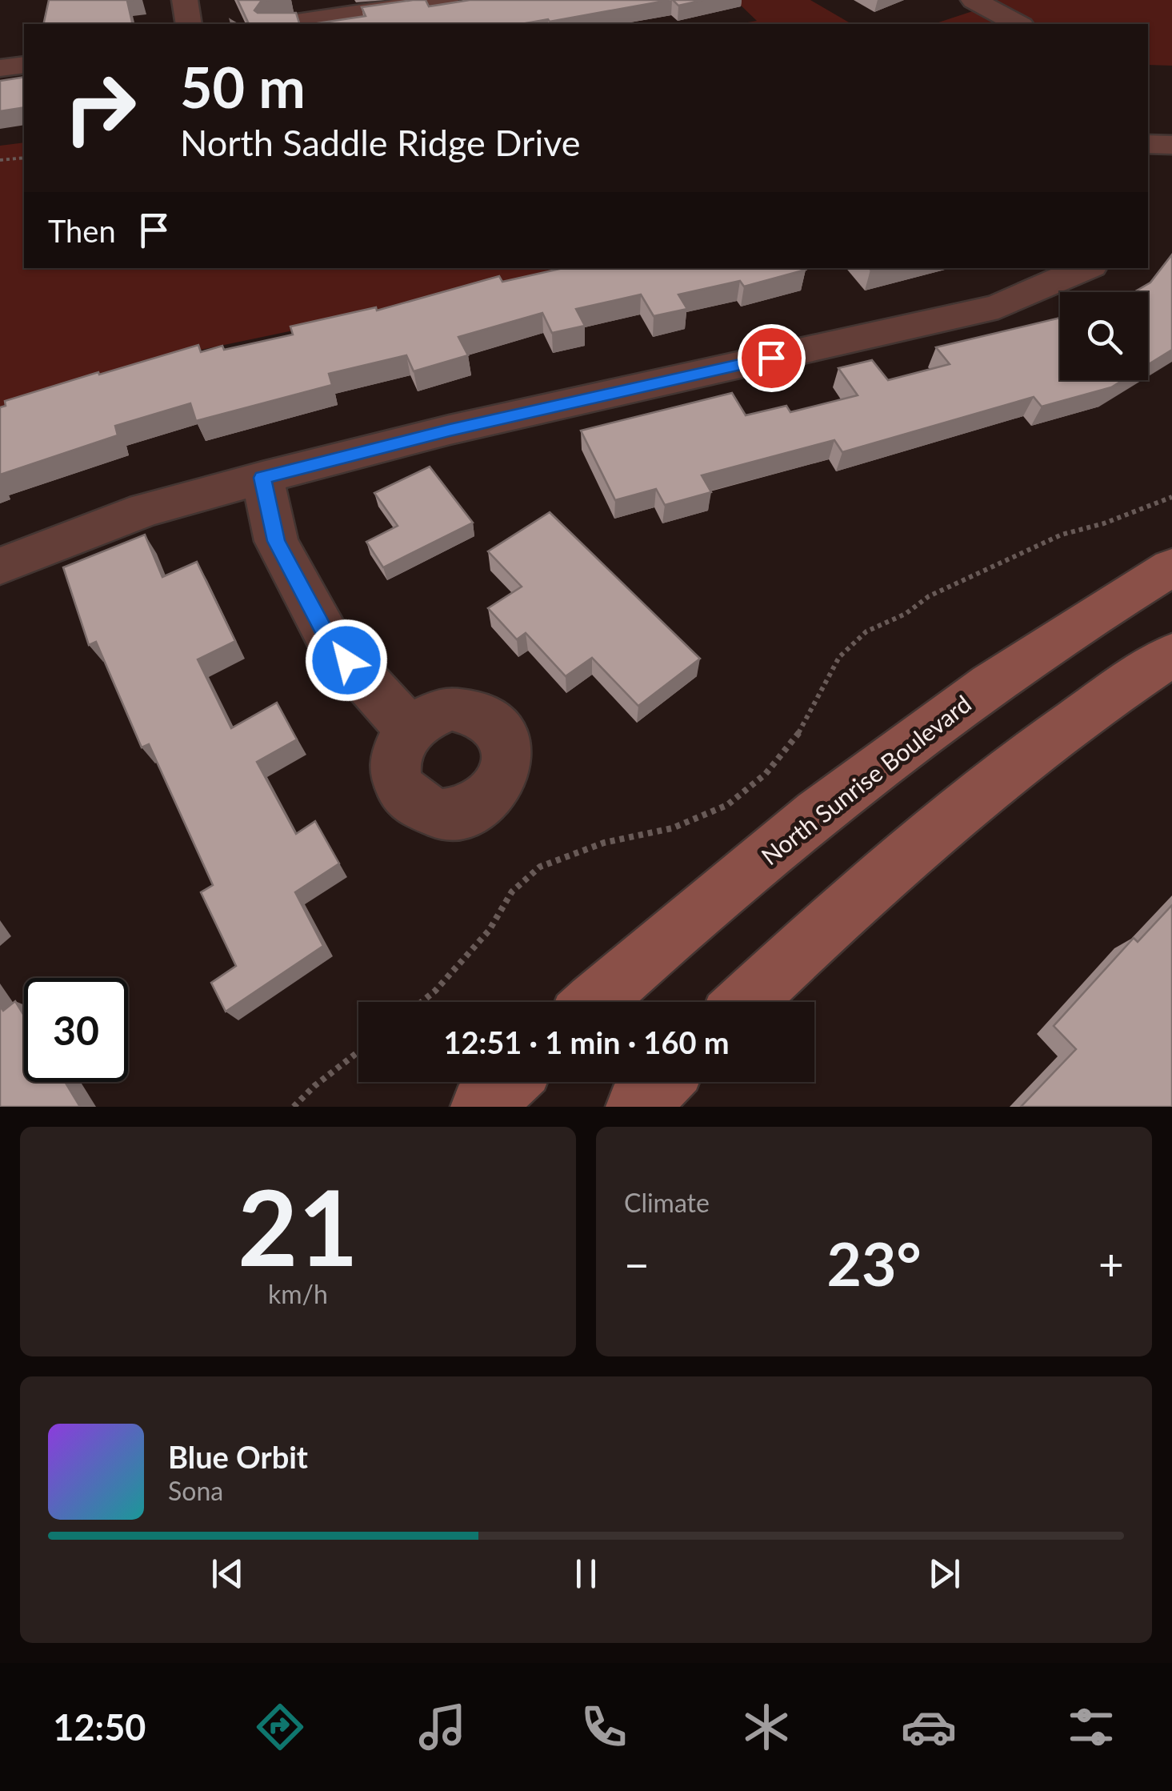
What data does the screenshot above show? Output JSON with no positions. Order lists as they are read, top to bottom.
{
  "streets": {
    "street": ["North Sunrise Boulevard"]
  },
  "page": {
    "turn": ["50 m", "North Saddle Ridge Drive"],
    "then": "Then",
    "limit": "30",
    "trip": "12:51 · 1 min · 160 m",
    "tile": [
      ["21", "km/h"],
      "Climate"
    ],
    "heat": ["−", "23°", "+"],
    "song": ["Blue Orbit", "Sona"],
    "tabs": "12:50"
  }
}
